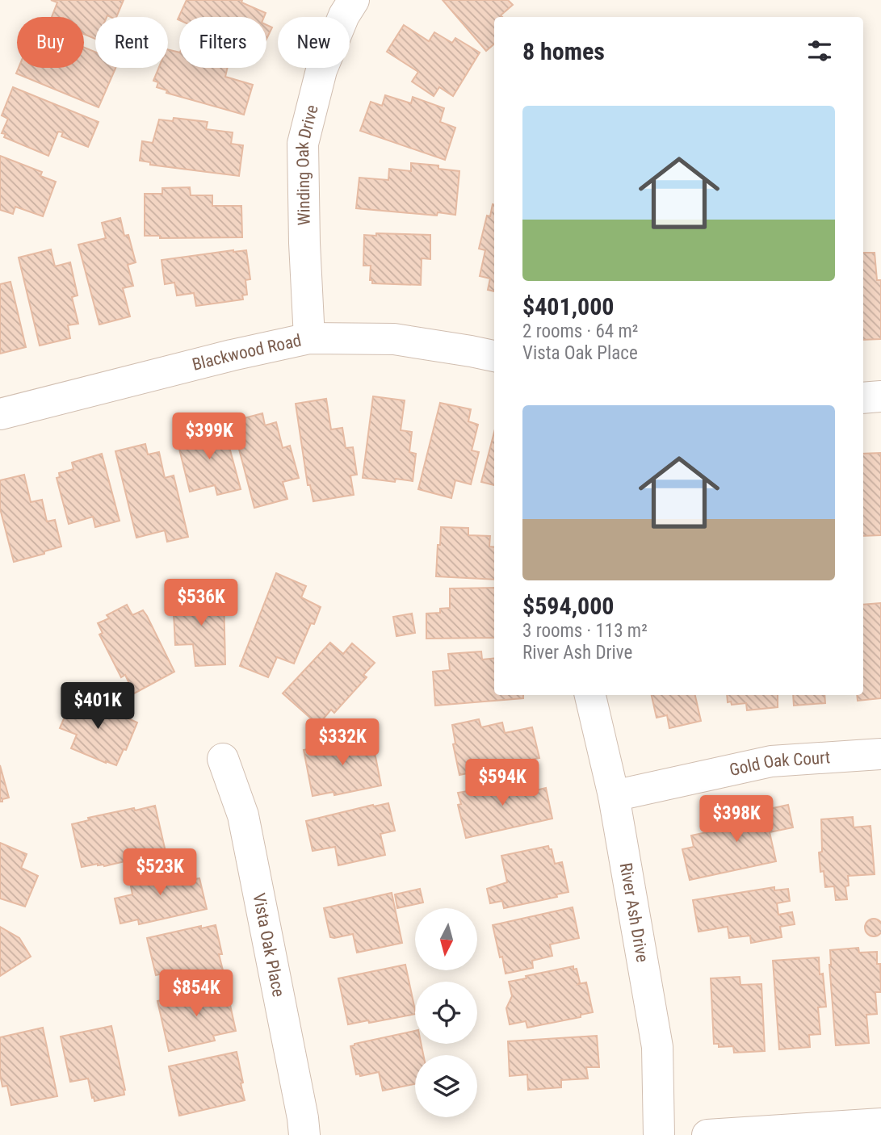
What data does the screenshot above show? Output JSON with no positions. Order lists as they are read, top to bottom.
{
  "streets": {
    "street": [
      "Winding Oak Drive",
      "Blackwood Road",
      "Gold Oak Court",
      "River Ash Drive",
      "Vista Oak Place"
    ]
  },
  "crossings": [
    ["Winding Oak Drive", "Blackwood Road"],
    ["Gold Oak Court", "River Ash Drive"]
  ],
  "north": "bottom",
  "page": {
    "chip": [
      "Buy",
      "Rent",
      "Filters",
      "New"
    ],
    "heading": "8 homes",
    "list": [
      {
        "name": "$401,000",
        "note": "2 rooms · 64 m² · Vista Oak Place"
      },
      {
        "name": "$594,000",
        "note": "3 rooms · 113 m² · River Ash Drive"
      }
    ],
    "price": [
      "$399K",
      "$536K",
      "$401K",
      "$332K",
      "$594K",
      "$398K",
      "$523K",
      "$854K"
    ]
  }
}
